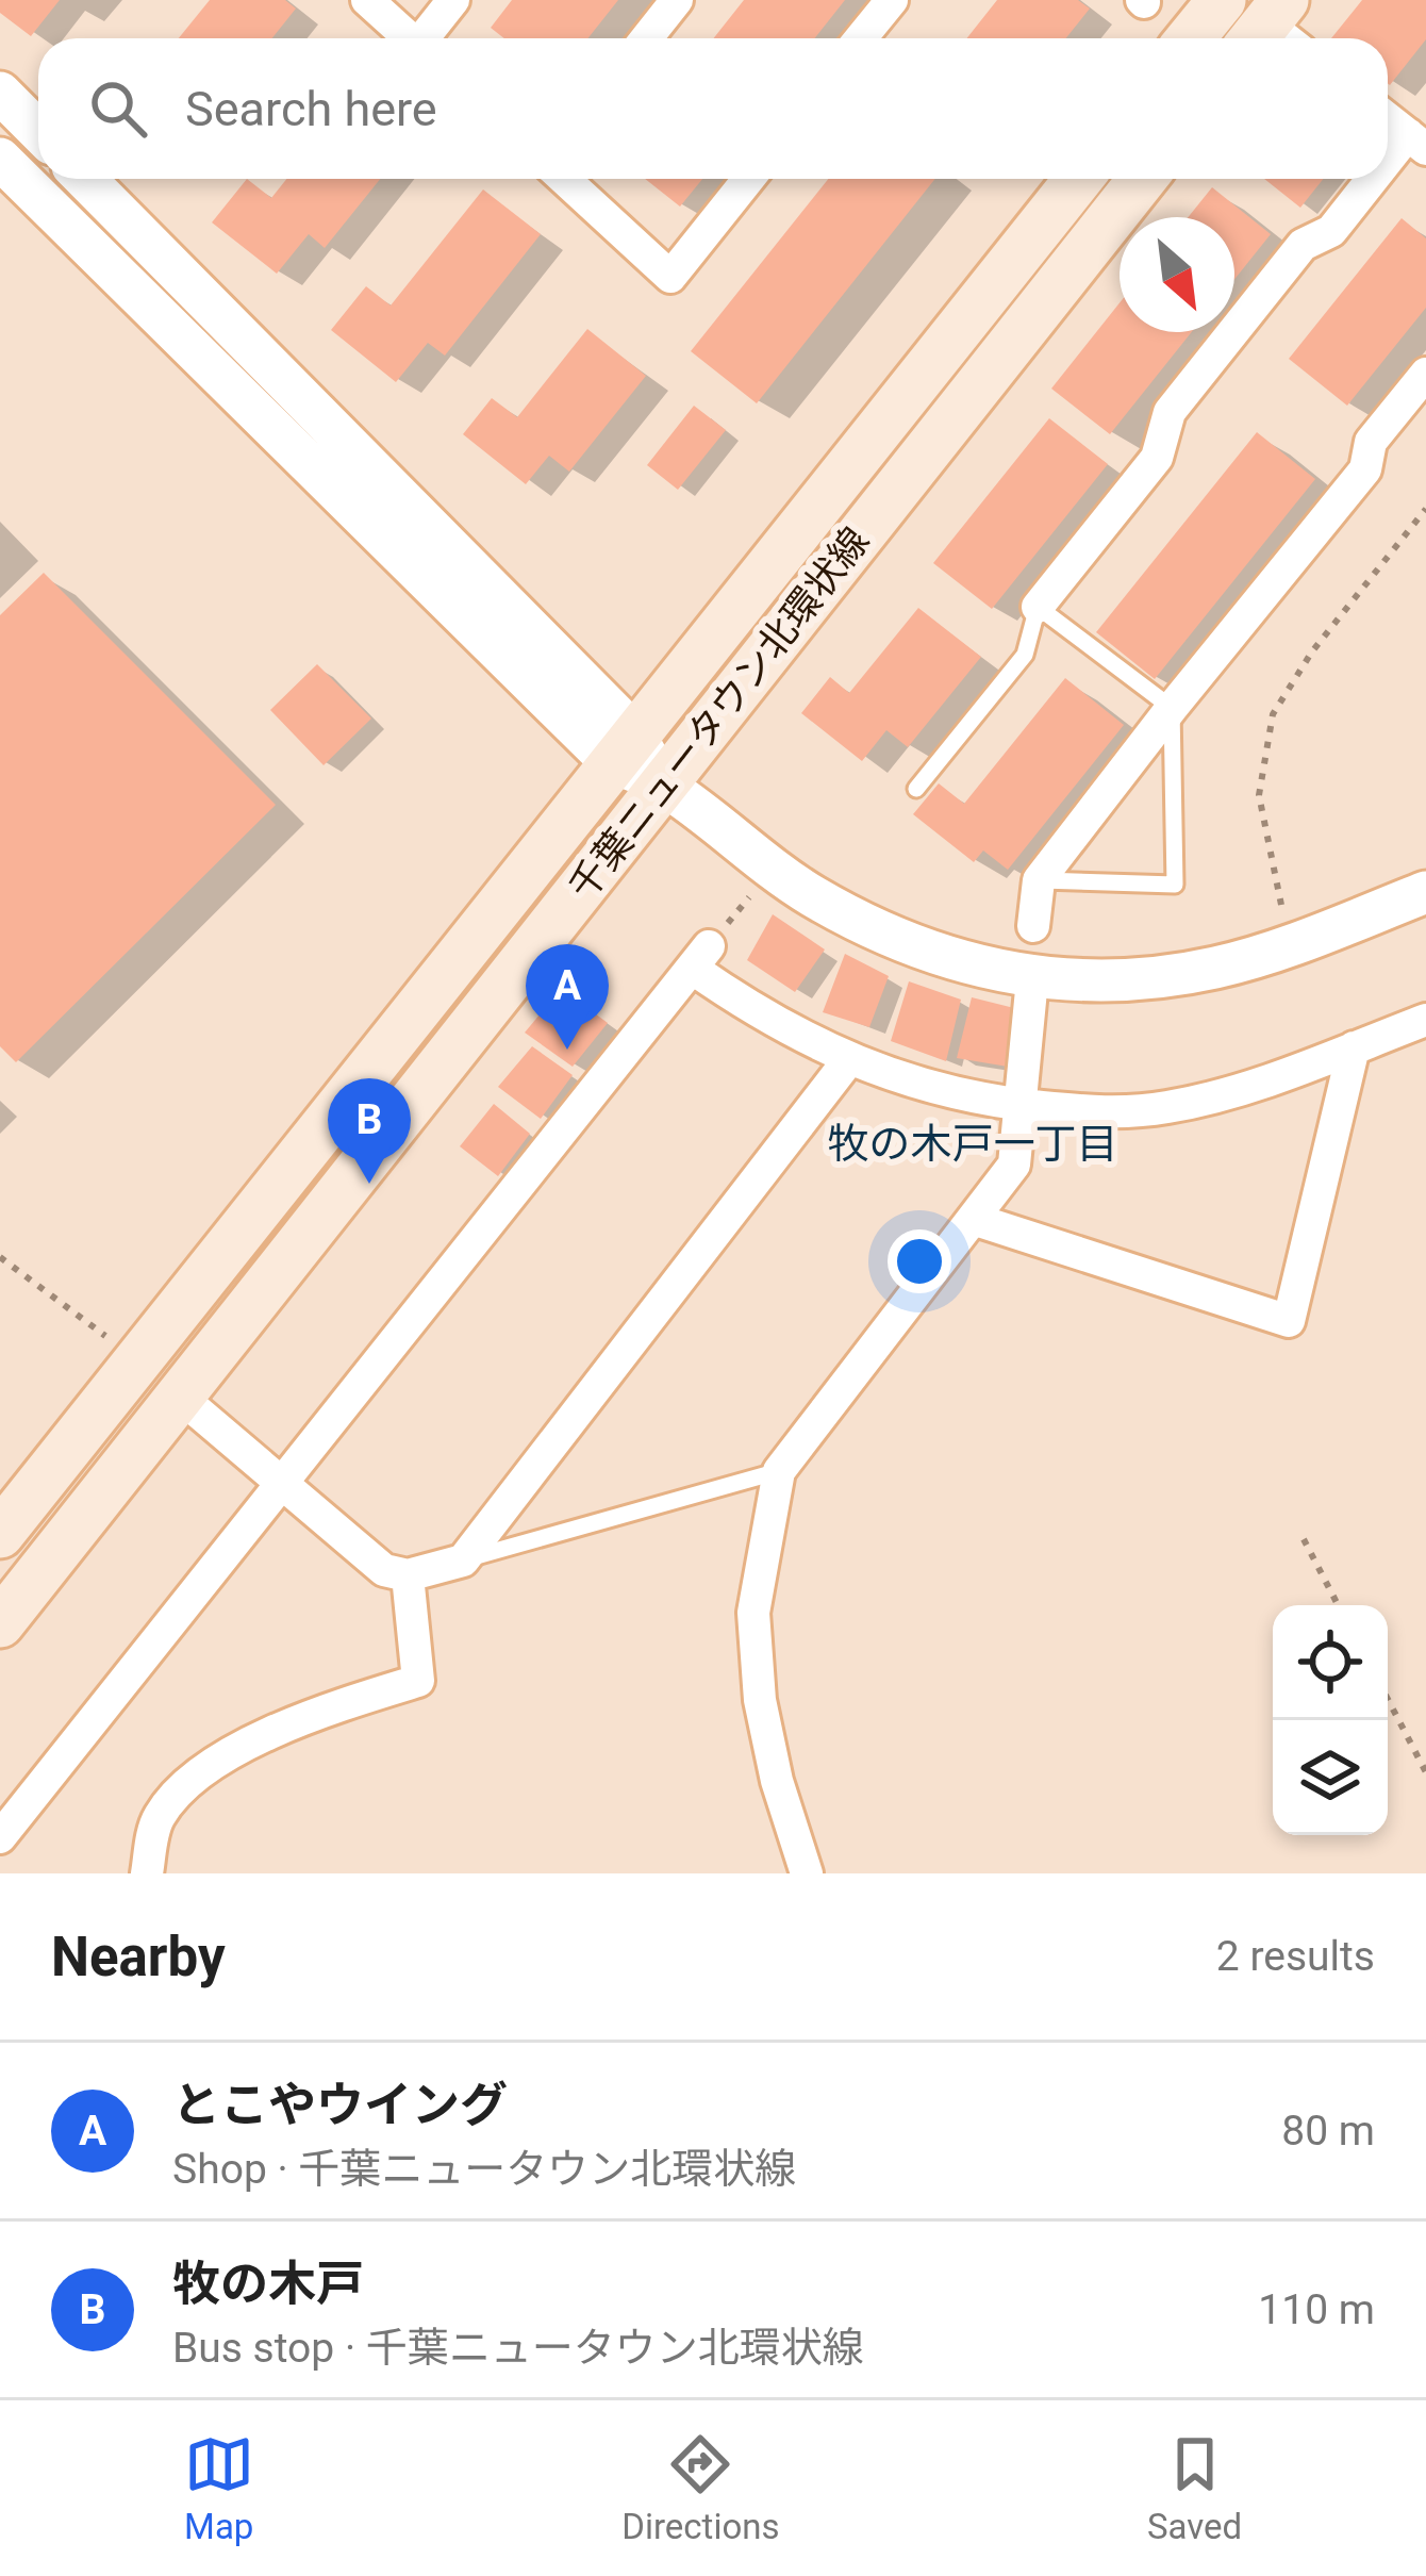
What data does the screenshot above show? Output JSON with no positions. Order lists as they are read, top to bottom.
{
  "streets": {
    "main road": ["千葉ニュータウン北環状線"]
  },
  "districts": ["牧の木戸一丁目"],
  "north": "bottom right",
  "page": {
    "search": "Search here",
    "pins": ["A", "B"],
    "heading": ["Nearby", "2 results"],
    "list": [
      {
        "mark": "A",
        "name": "とこやウイング",
        "note": "Shop · 千葉ニュータウン北環状線",
        "value": "80 m"
      },
      {
        "mark": "B",
        "name": "牧の木戸",
        "note": "Bus stop · 千葉ニュータウン北環状線",
        "value": "110 m"
      }
    ],
    "nav": ["Map", "Directions", "Saved"]
  }
}
